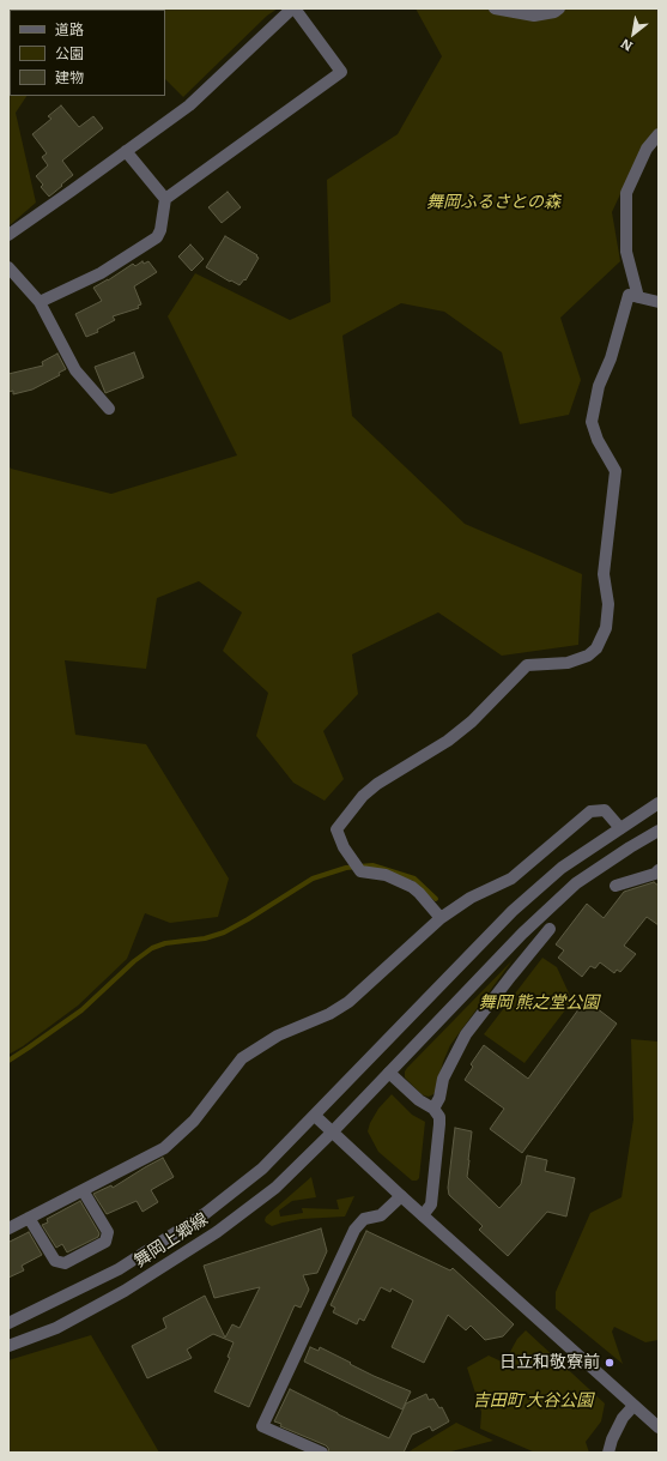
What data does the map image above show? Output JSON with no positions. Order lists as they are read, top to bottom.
{
  "streets": {
    "street": ["舞岡上郷線"]
  },
  "parks": ["舞岡ふるさとの森", "舞岡 熊之堂公園", "吉田町 大谷公園"],
  "places": ["日立和敬寮前"],
  "legend": ["道路", "公園", "建物"],
  "north": "bottom left"
}
